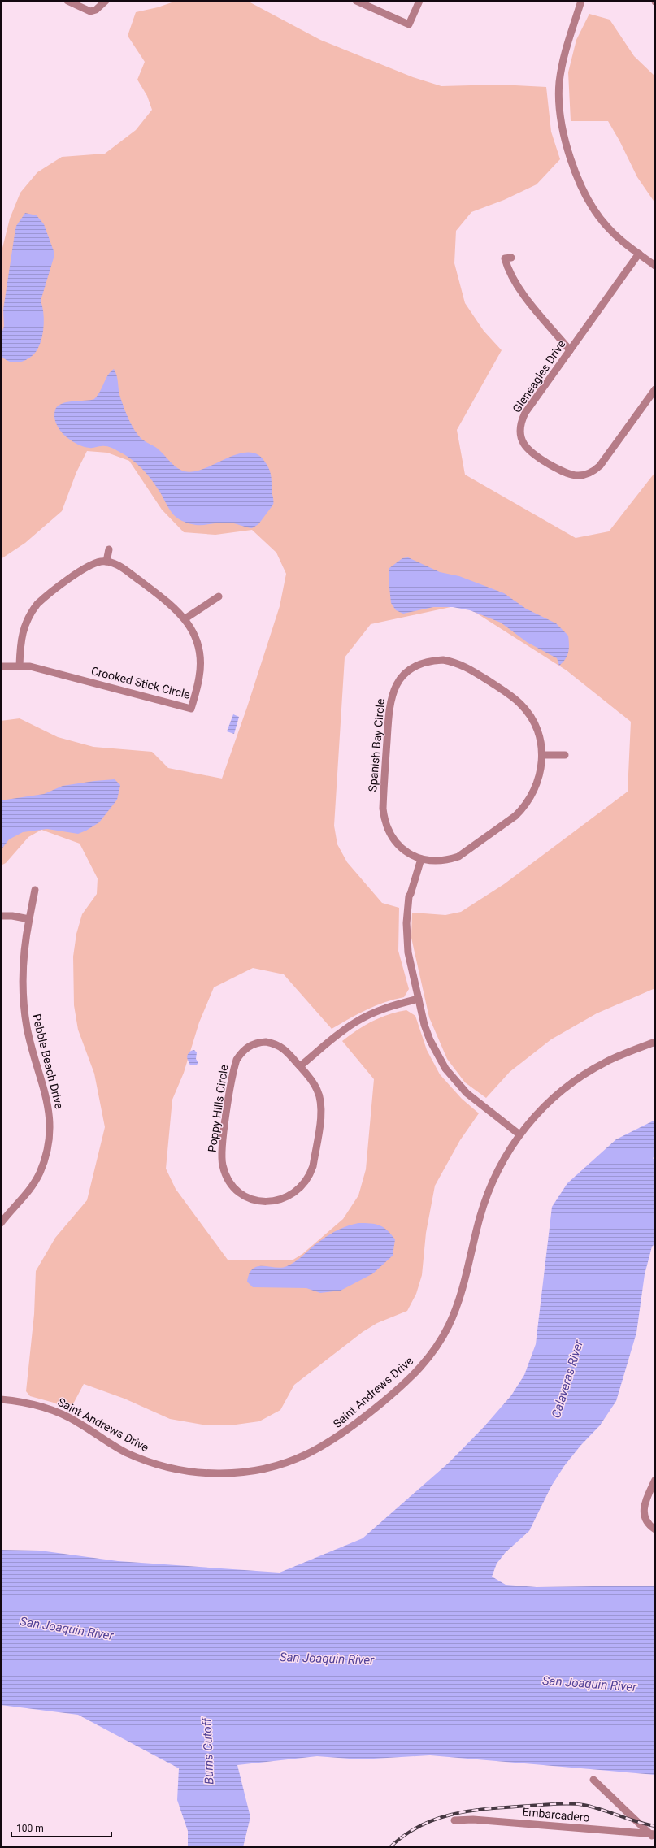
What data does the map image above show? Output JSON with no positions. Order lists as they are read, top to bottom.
{
  "streets": {
    "street": [
      "Gleneagles Drive",
      "Crooked Stick Circle",
      "Spanish Bay Circle",
      "Pebble Beach Drive",
      "Poppy Hills Circle",
      "Saint Andrews Drive",
      "Embarcadero"
    ]
  },
  "water": ["Calaveras River", "San Joaquin River", "Burns Cutoff"],
  "scale_bar": "100 m"
}
